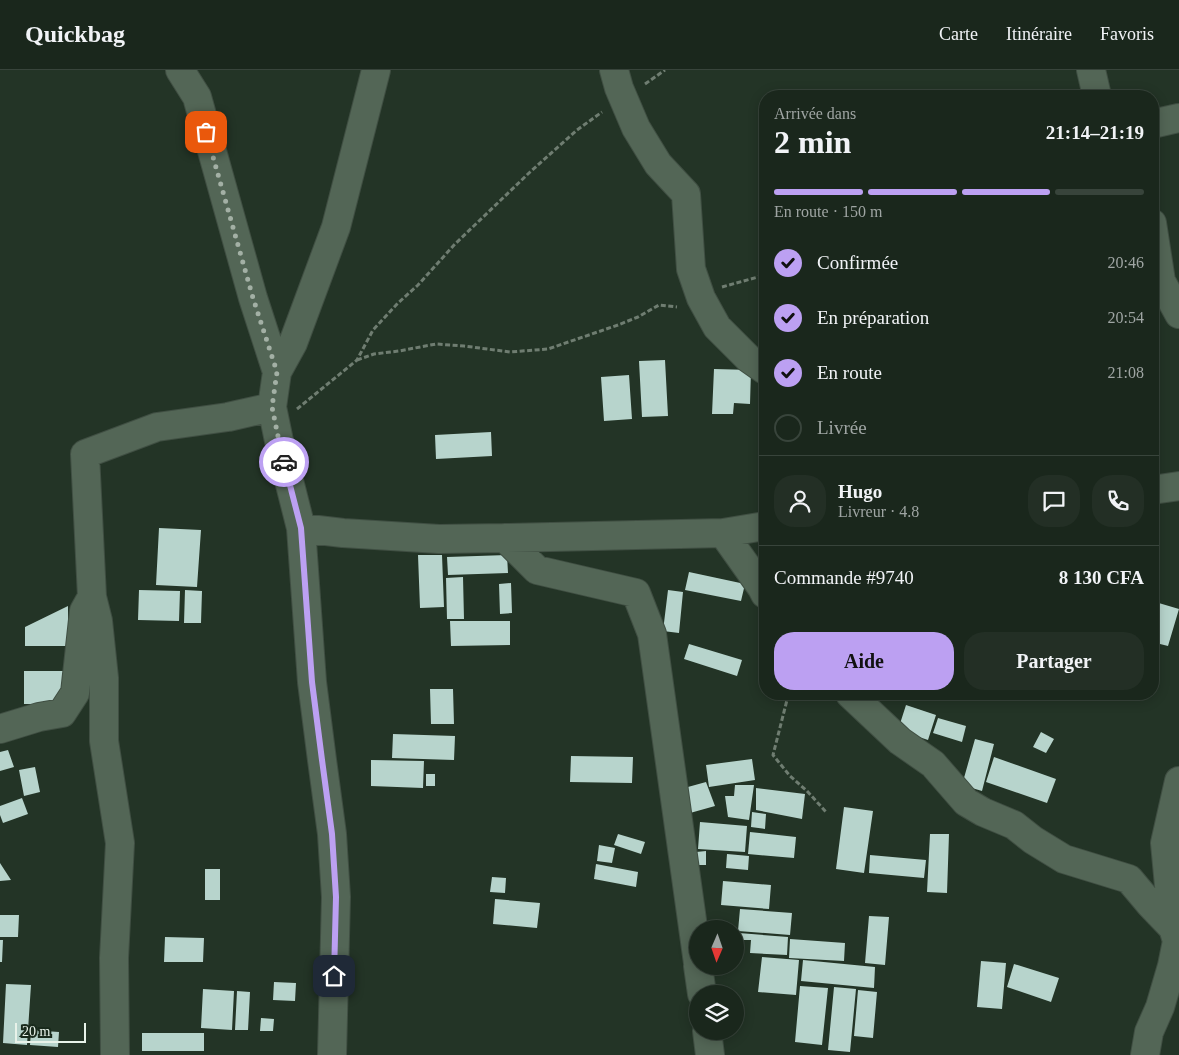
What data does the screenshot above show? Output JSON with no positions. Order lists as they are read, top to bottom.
{
  "scale_bar": "20 m",
  "north": "bottom",
  "page": {
    "header": "Quickbag",
    "nav": ["Carte", "Itinéraire", "Favoris"],
    "heading": ["2 min", "Arrivée dans", "21:14–21:19"],
    "panel": [
      "Hugo",
      "Livreur · 4.8",
      "Commande #9740",
      "8 130 CFA"
    ],
    "bar": "En route · 150 m",
    "list": [
      ["Confirmée", "20:46"],
      ["En préparation", "20:54"],
      ["En route", "21:08"],
      "Livrée"
    ],
    "buttons": ["Aide", "Partager"],
    "scale": "20 m"
  }
}
